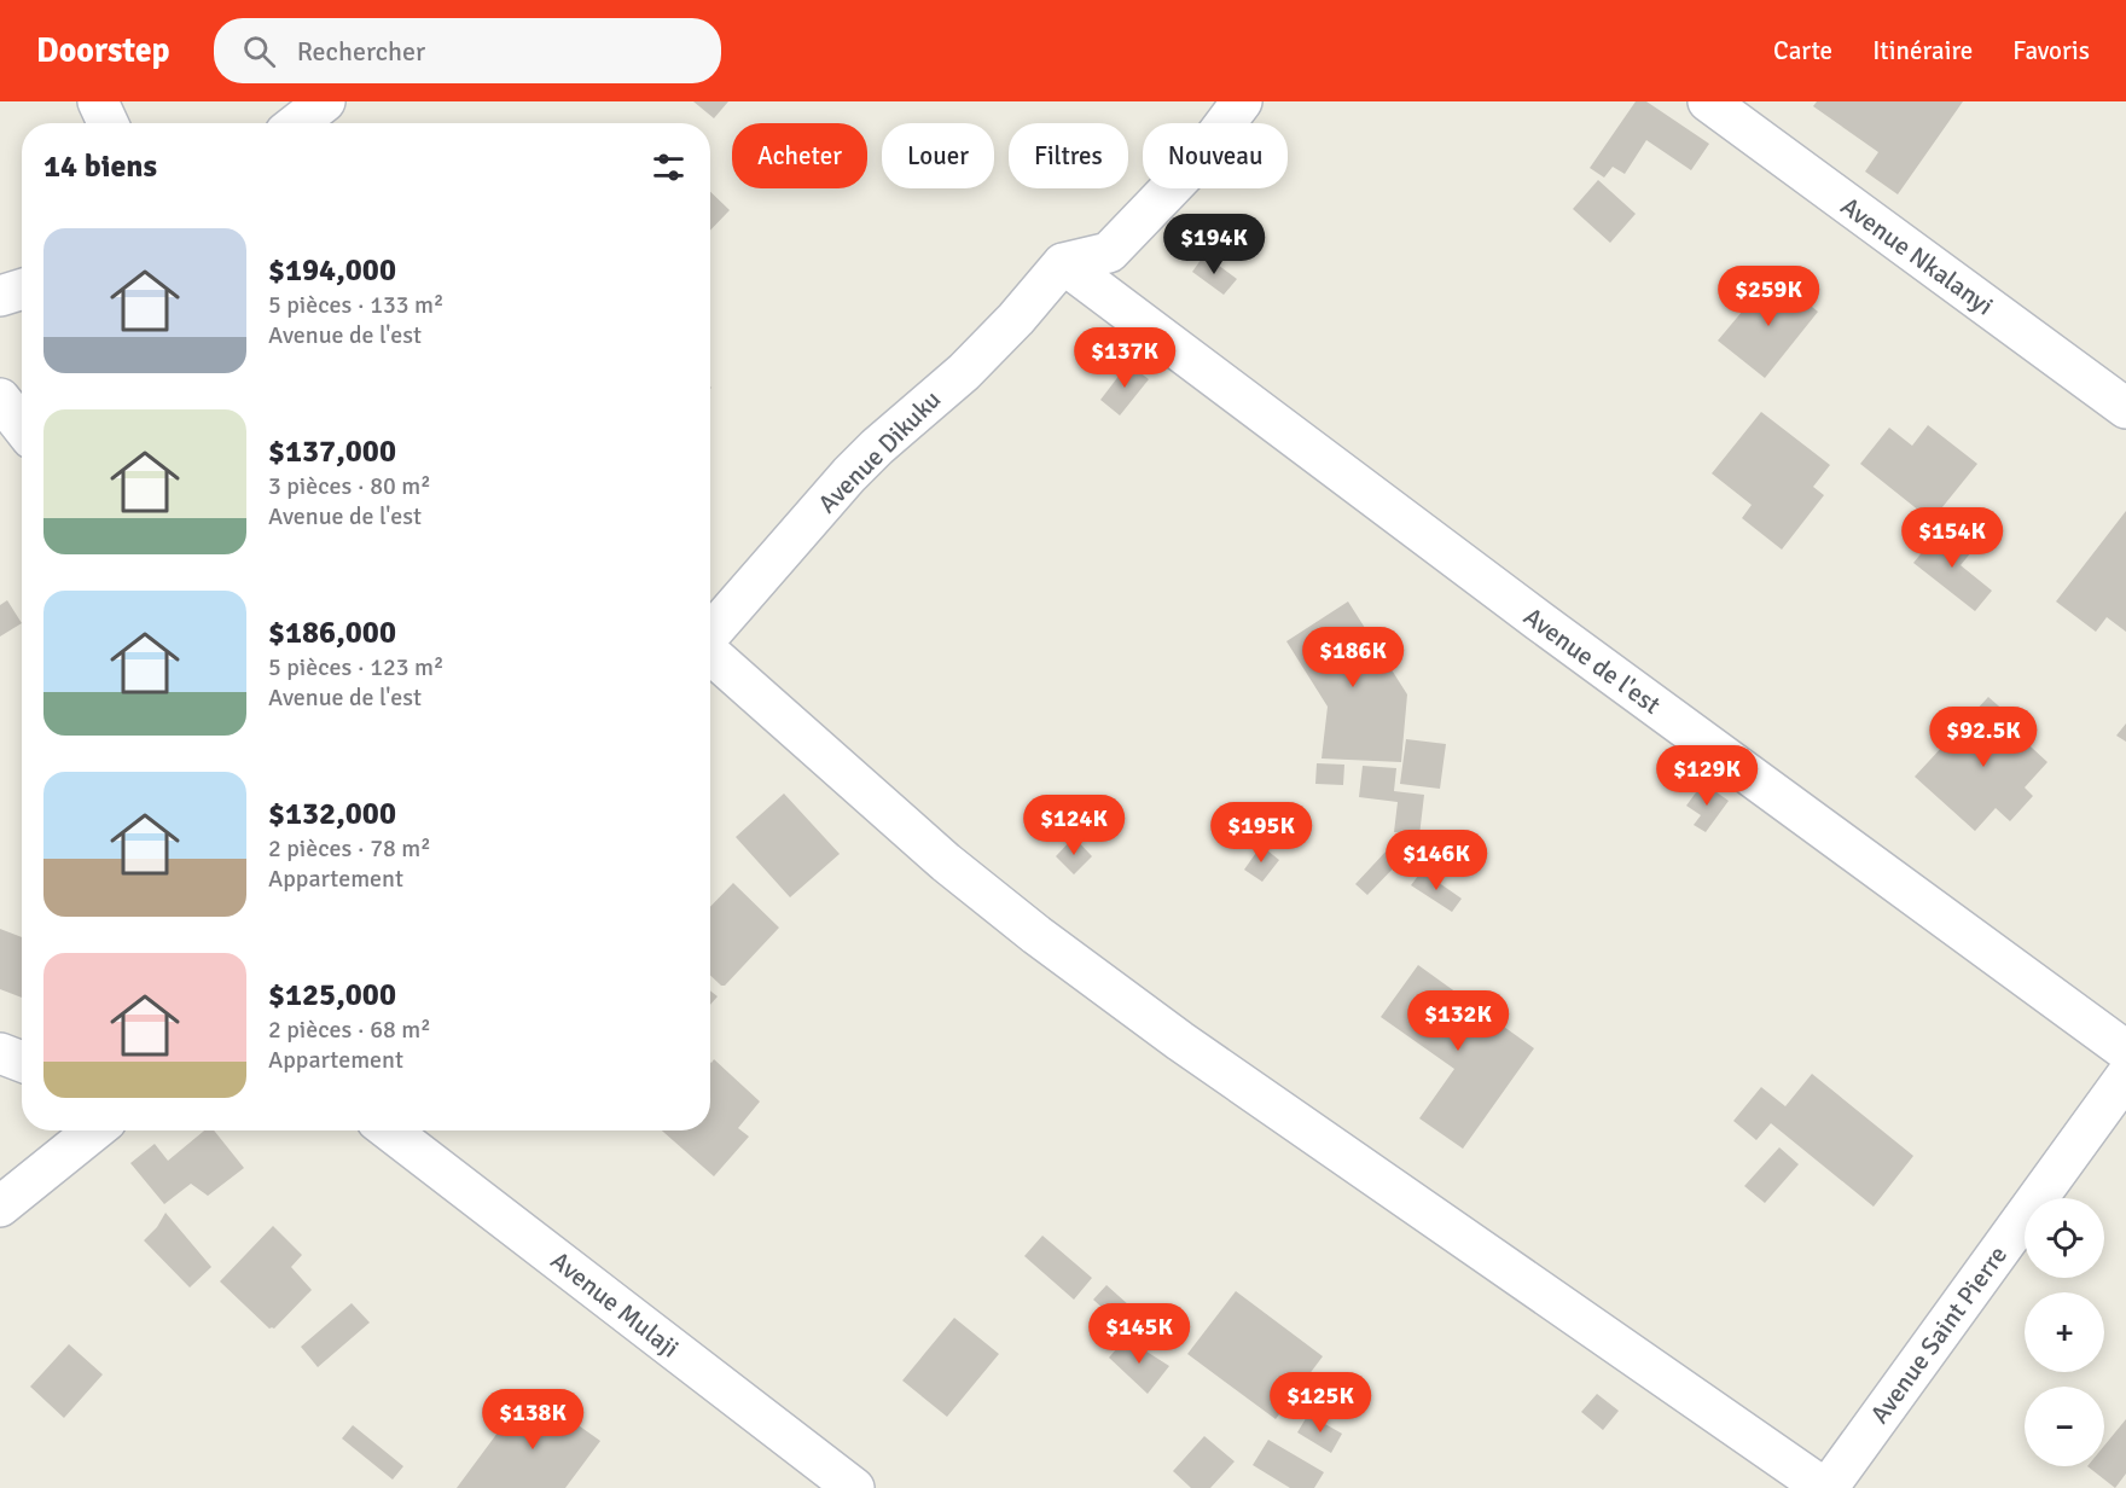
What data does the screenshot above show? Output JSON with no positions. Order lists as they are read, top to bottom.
{
  "streets": {
    "street": [
      "Avenue Nkalanyi",
      "Avenue Dikuku",
      "Avenue de l'est",
      "Avenue Mulaji",
      "Avenue Saint Pierre"
    ]
  },
  "crossings": [
    ["Avenue Dikuku", "Avenue de l'est"]
  ],
  "page": {
    "header": "Doorstep",
    "search": "Rechercher",
    "nav": ["Carte", "Itinéraire", "Favoris"],
    "chip": [
      "Acheter",
      "Louer",
      "Filtres",
      "Nouveau"
    ],
    "heading": "14 biens",
    "list": [
      {
        "name": "$194,000",
        "note": "5 pièces · 133 m² · Avenue de l'est"
      },
      {
        "name": "$137,000",
        "note": "3 pièces · 80 m² · Avenue de l'est"
      },
      {
        "name": "$186,000",
        "note": "5 pièces · 123 m² · Avenue de l'est"
      },
      {
        "name": "$132,000",
        "note": "2 pièces · 78 m² · Appartement"
      },
      {
        "name": "$125,000",
        "note": "2 pièces · 68 m² · Appartement"
      }
    ],
    "price": [
      "$194K",
      "$259K",
      "$137K",
      "$154K",
      "$186K",
      "$92.5K",
      "$129K",
      "$124K",
      "$195K",
      "$146K",
      "$132K",
      "$145K",
      "$125K",
      "$138K"
    ],
    "map_buttons": ["+", "−"]
  }
}
